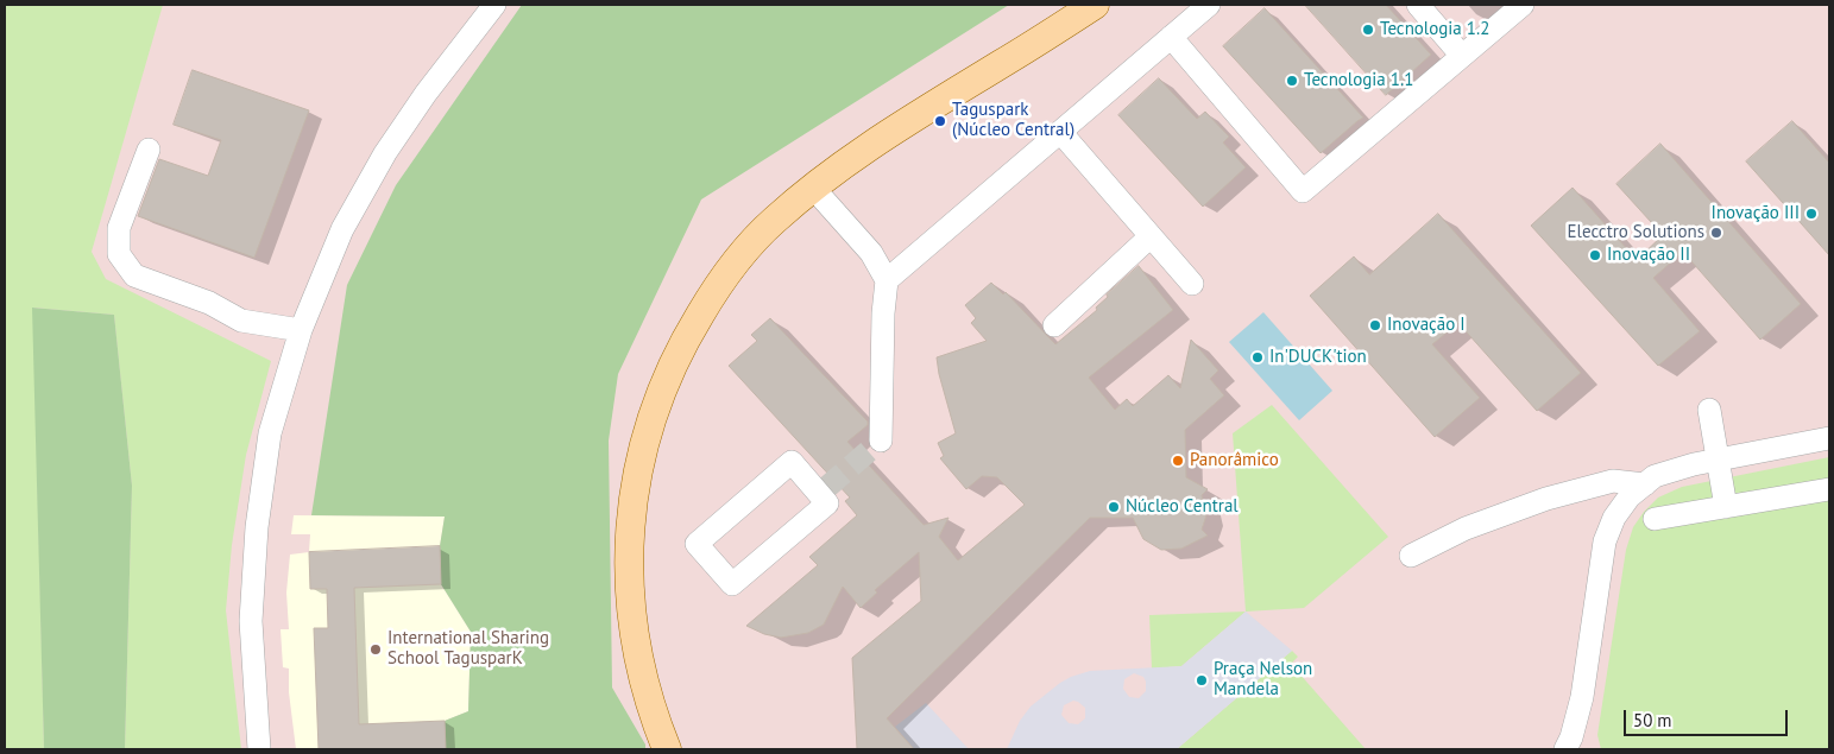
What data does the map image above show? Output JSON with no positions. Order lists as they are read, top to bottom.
{
  "places": [
    "Tecnologia 1.2",
    "Tecnologia 1.1",
    "Taguspark (Núcleo Central)",
    "Inovação III",
    "Elecctro Solutions",
    "Inovação II",
    "Inovação I",
    "In'DUCK'tion",
    "Panorâmico",
    "Núcleo Central",
    "International Sharing School TagusparK",
    "Praça Nelson Mandela"
  ],
  "scale_bar": "50 m"
}
